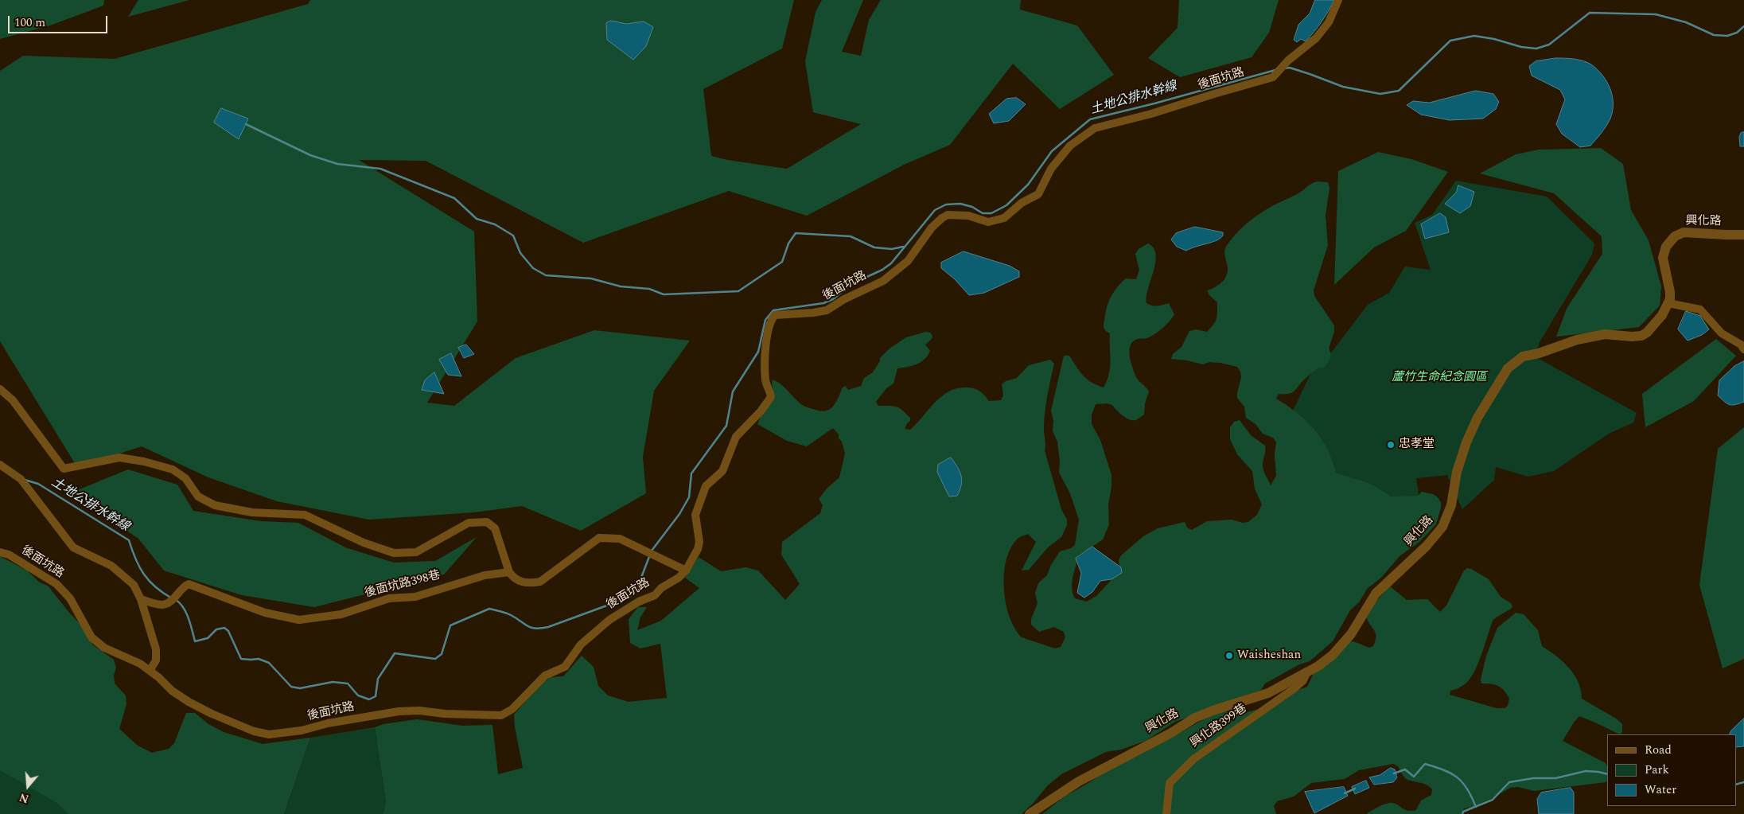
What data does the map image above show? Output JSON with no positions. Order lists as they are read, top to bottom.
{
  "streets": {
    "street": [
      "後面坑路",
      "興化路",
      "後面坑路398巷",
      "興化路399巷"
    ]
  },
  "crossings": [
    ["興化路", "興化路399巷"]
  ],
  "water": ["土地公排水幹線"],
  "parks": ["蘆竹生命紀念園區"],
  "places": ["忠孝堂", "Waisheshan"],
  "legend": ["Road", "Park", "Water"],
  "scale_bar": "100 m",
  "north": "bottom"
}
